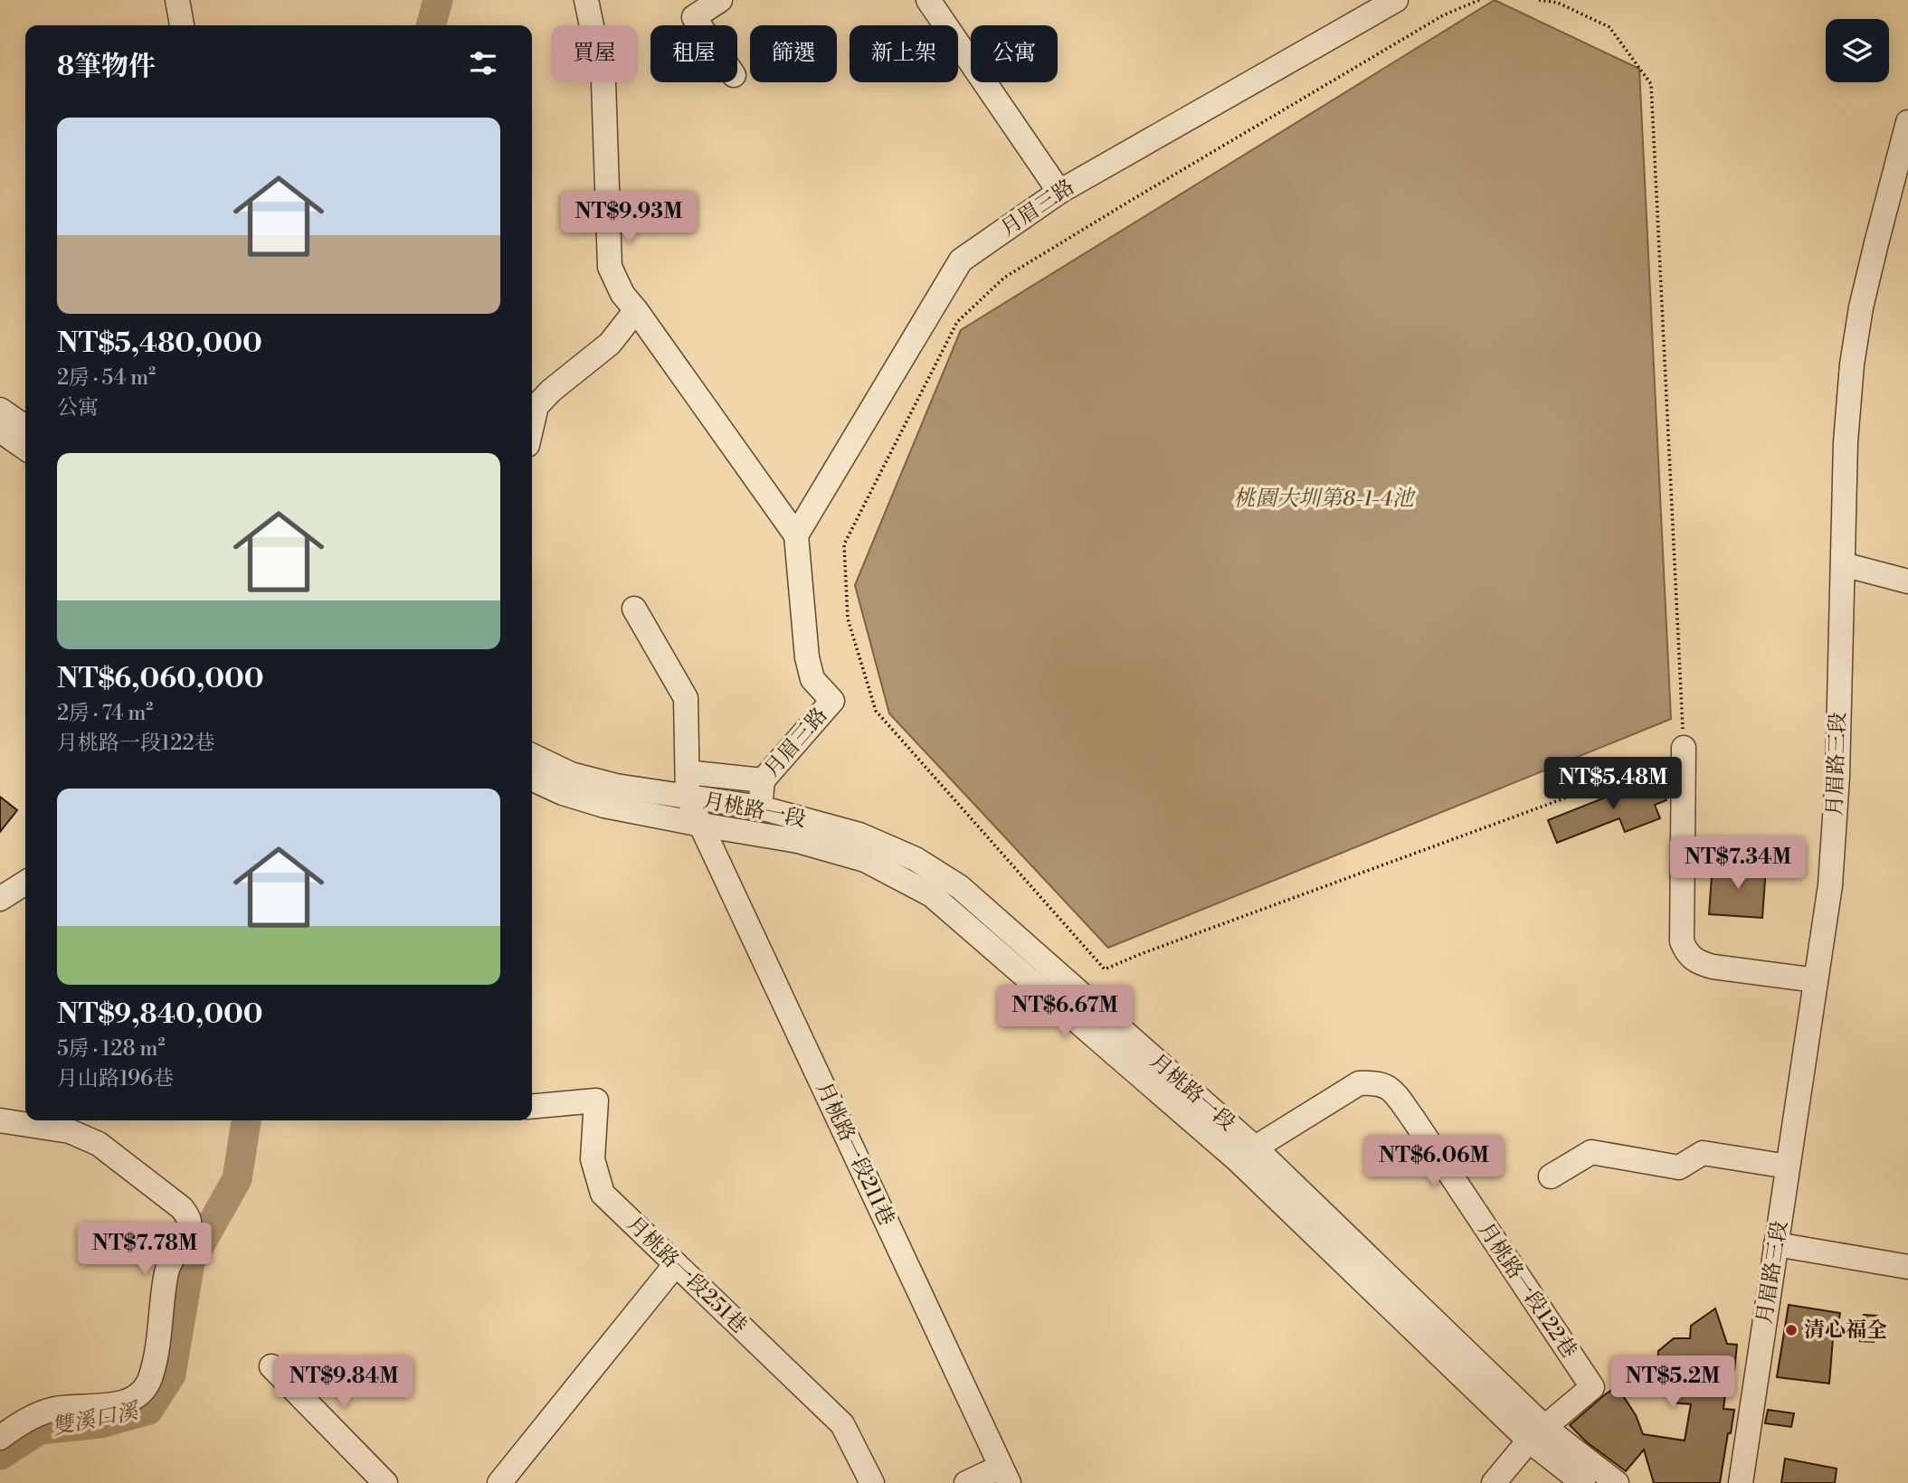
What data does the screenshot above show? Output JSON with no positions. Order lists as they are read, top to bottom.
{
  "streets": {
    "street": [
      "月眉三路",
      "月眉路三段",
      "月桃路一段",
      "月桃路一段211巷",
      "月桃路一段251巷",
      "月桃路一段122巷"
    ]
  },
  "crossings": [
    ["月眉三路", "月桃路一段"],
    ["月桃路一段", "月桃路一段211巷"],
    ["月桃路一段", "月桃路一段122巷"]
  ],
  "water": ["桃園大圳第8-1-4池", "雙溪口溪"],
  "places": ["清心福全"],
  "page": {
    "chip": [
      "買屋",
      "租屋",
      "篩選",
      "新上架",
      "公寓"
    ],
    "heading": "8筆物件",
    "list": [
      {
        "name": "NT$5,480,000",
        "note": "2房 · 54 m² · 公寓"
      },
      {
        "name": "NT$6,060,000",
        "note": "2房 · 74 m² · 月桃路一段122巷"
      },
      {
        "name": "NT$9,840,000",
        "note": "5房 · 128 m² · 月山路196巷"
      }
    ],
    "price": [
      "NT$9.93M",
      "NT$5.48M",
      "NT$7.34M",
      "NT$6.67M",
      "NT$6.06M",
      "NT$7.78M",
      "NT$9.84M",
      "NT$5.2M"
    ]
  }
}
